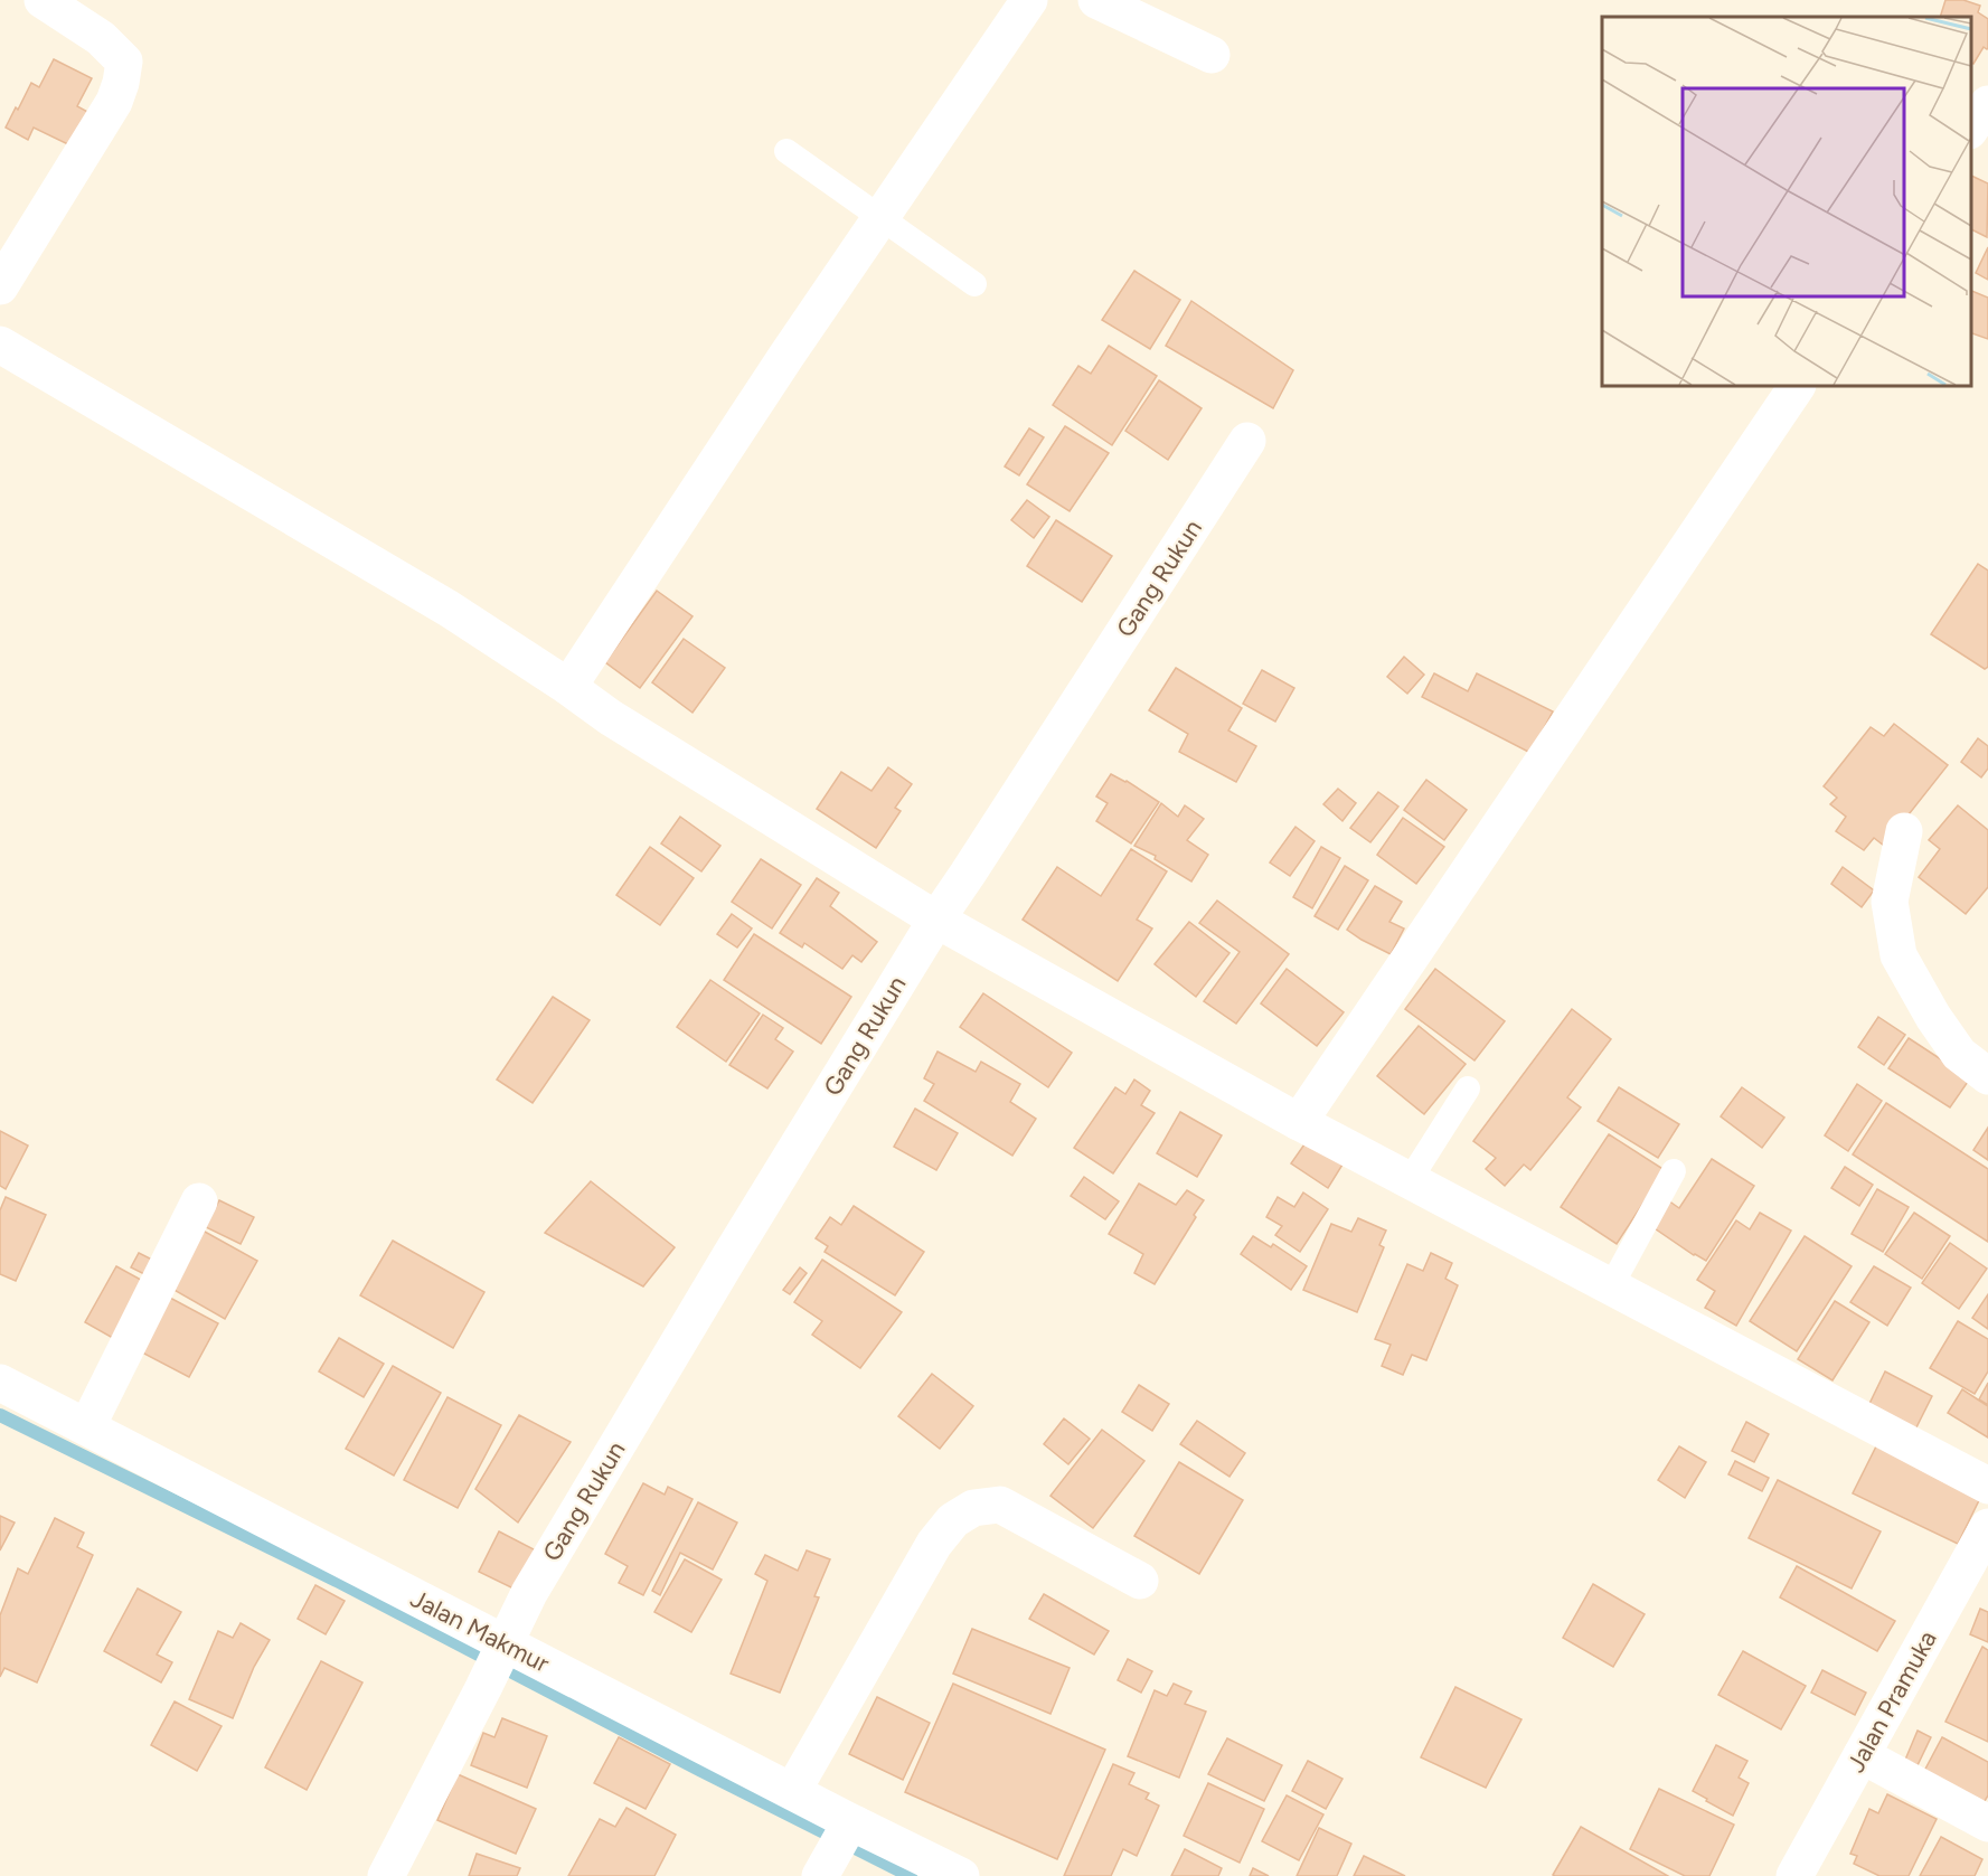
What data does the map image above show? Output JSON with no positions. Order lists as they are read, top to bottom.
{
  "streets": {
    "street": ["Gang Rukun", "Jalan Makmur", "Jalan Pramuka"]
  },
  "crossings": [
    ["Gang Rukun", "Jalan Makmur"]
  ]
}
